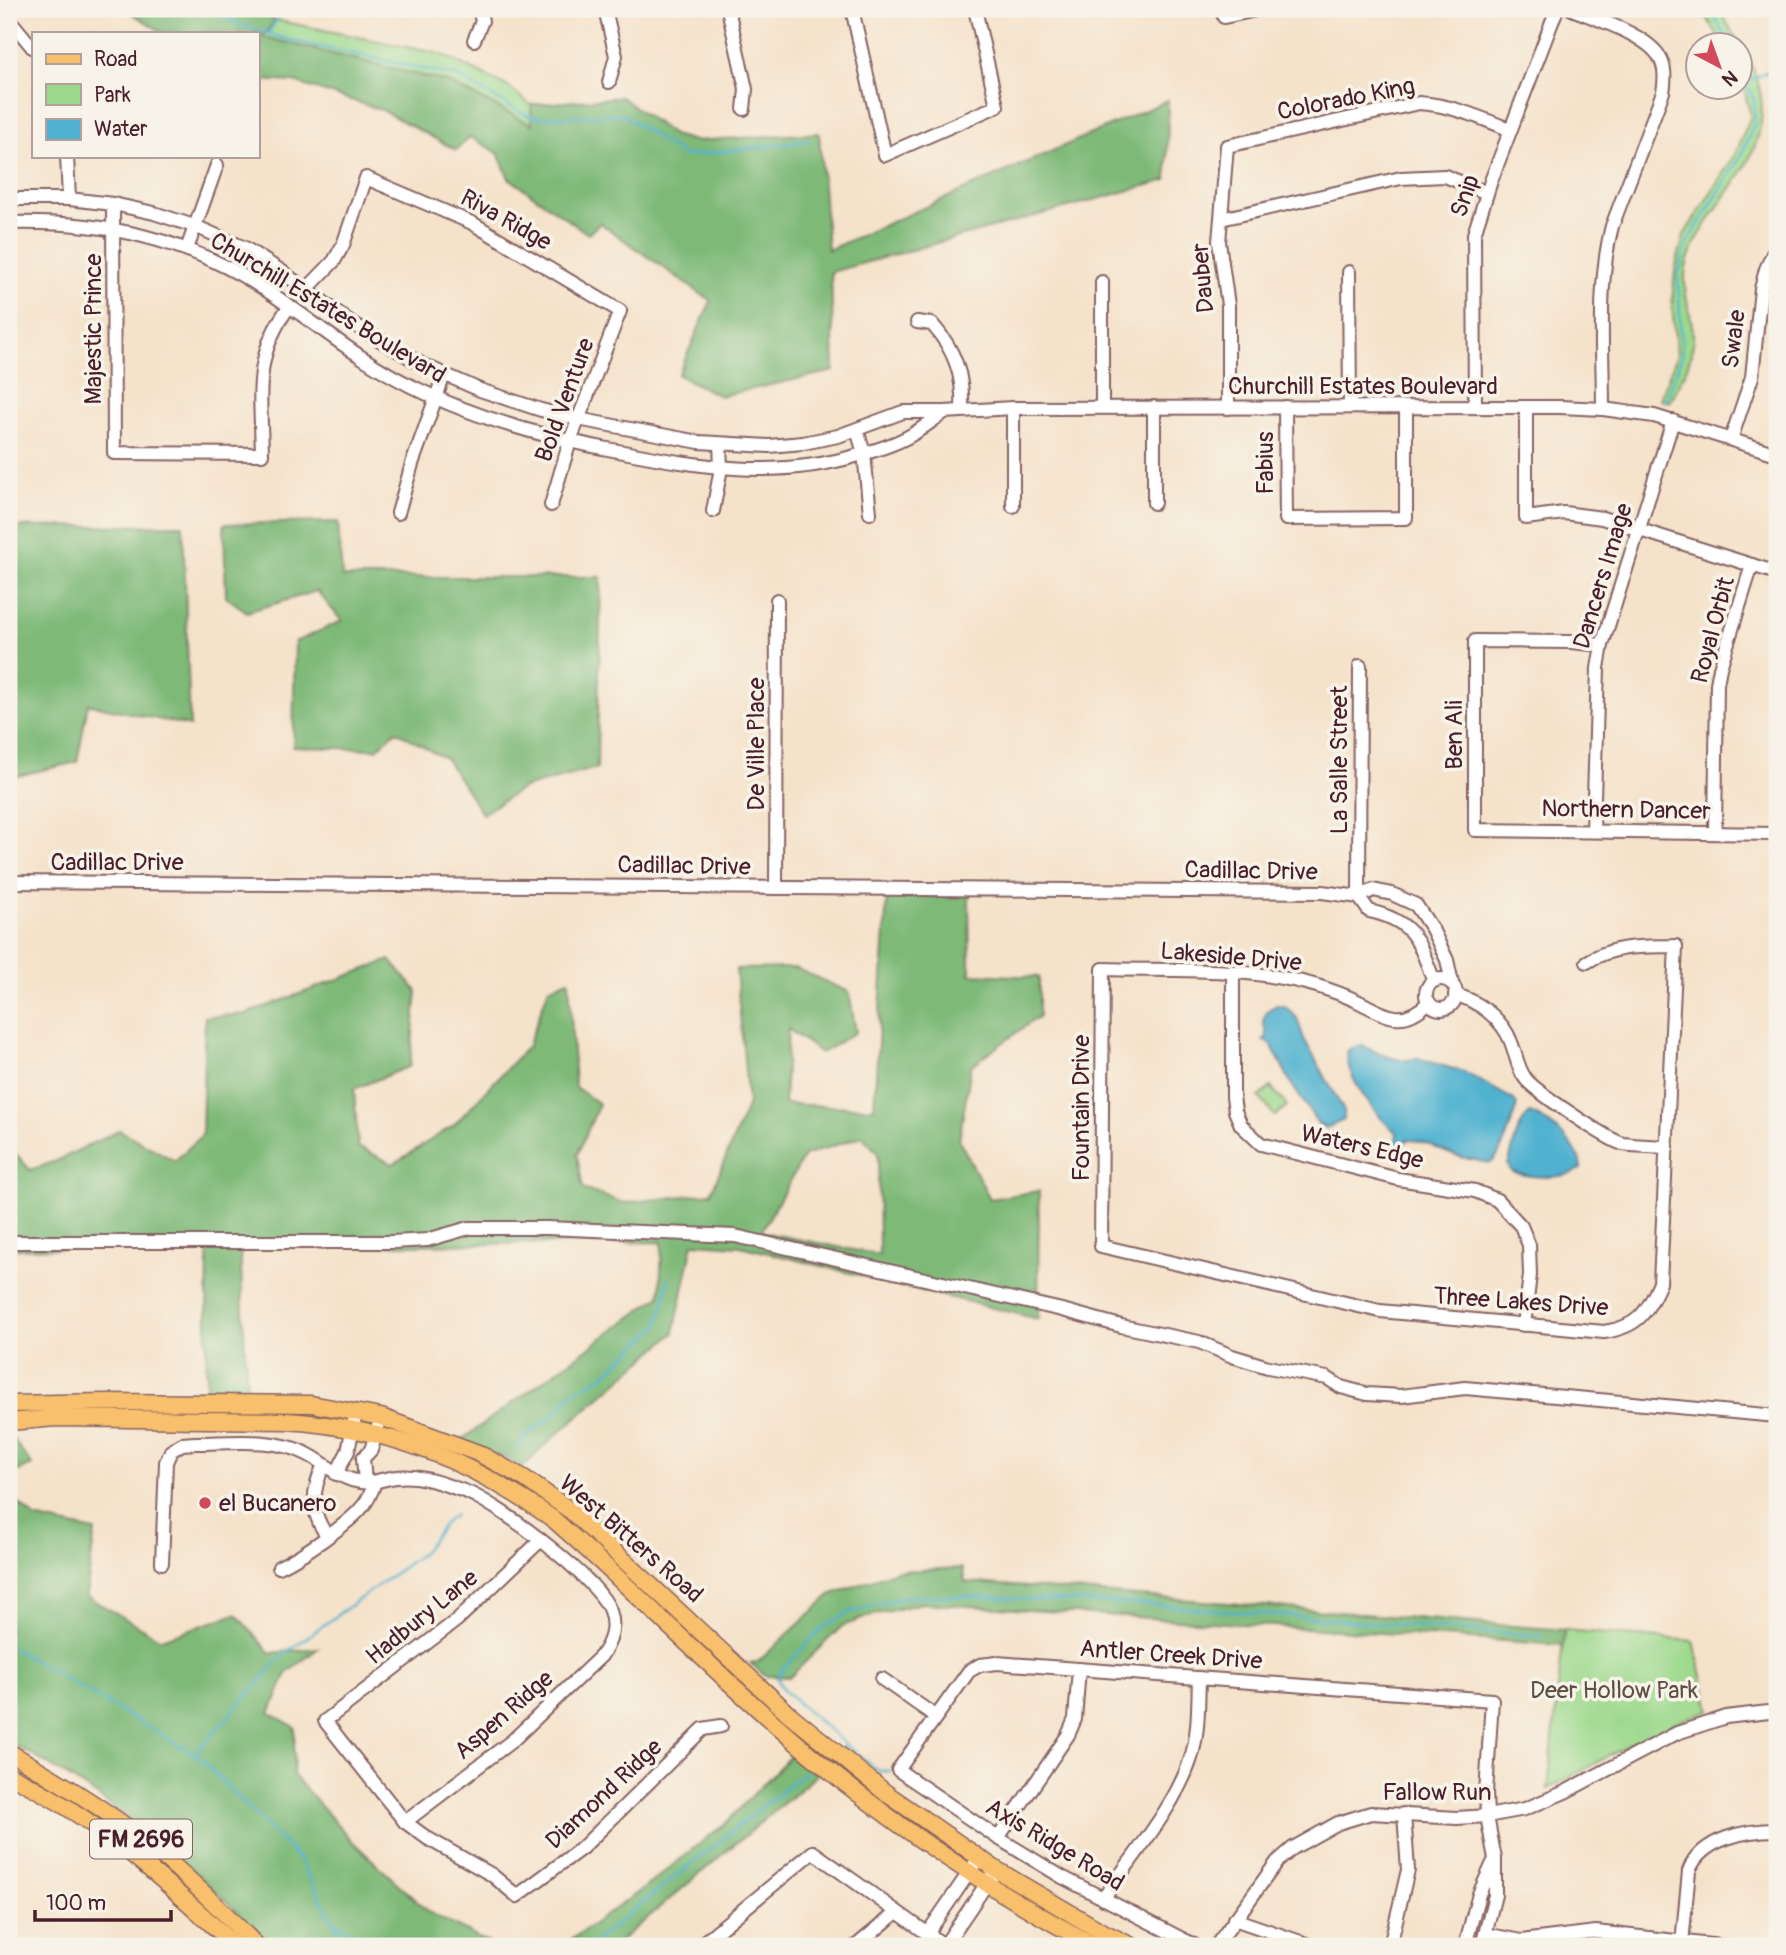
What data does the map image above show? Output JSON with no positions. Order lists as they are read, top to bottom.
{
  "streets": {
    "main road": ["West Bitters Road", "FM 2696"],
    "street": [
      "Colorado King",
      "Snip",
      "Riva Ridge",
      "Dauber",
      "Churchill Estates Boulevard",
      "Majestic Prince",
      "Swale",
      "Bold Venture",
      "Fabius",
      "Dancers Image",
      "Royal Orbit",
      "Ben Ali",
      "De Ville Place",
      "La Salle Street",
      "Northern Dancer",
      "Cadillac Drive",
      "Lakeside Drive",
      "Fountain Drive",
      "Waters Edge",
      "Three Lakes Drive",
      "Hadbury Lane",
      "Antler Creek Drive",
      "Aspen Ridge",
      "Fallow Run",
      "Diamond Ridge",
      "Axis Ridge Road"
    ]
  },
  "crossings": [
    ["Colorado King", "Snip"],
    ["Colorado King", "Dauber"],
    ["Snip", "Churchill Estates Boulevard"],
    ["Riva Ridge", "Churchill Estates Boulevard"],
    ["Riva Ridge", "Bold Venture"],
    ["Dauber", "Churchill Estates Boulevard"],
    ["Churchill Estates Boulevard", "Majestic Prince"],
    ["Churchill Estates Boulevard", "Swale"],
    ["Churchill Estates Boulevard", "Bold Venture"],
    ["Churchill Estates Boulevard", "Fabius"],
    ["Churchill Estates Boulevard", "Dancers Image"],
    ["Dancers Image", "Ben Ali"],
    ["Dancers Image", "Northern Dancer"],
    ["Royal Orbit", "Northern Dancer"],
    ["Ben Ali", "Northern Dancer"],
    ["De Ville Place", "Cadillac Drive"],
    ["La Salle Street", "Cadillac Drive"],
    ["Lakeside Drive", "Fountain Drive"],
    ["Lakeside Drive", "Waters Edge"],
    ["Fountain Drive", "Three Lakes Drive"],
    ["Waters Edge", "Three Lakes Drive"],
    ["Hadbury Lane", "Aspen Ridge"],
    ["Hadbury Lane", "Diamond Ridge"],
    ["Antler Creek Drive", "Fallow Run"],
    ["Antler Creek Drive", "Axis Ridge Road"],
    ["Aspen Ridge", "Diamond Ridge"]
  ],
  "parks": ["Deer Hollow Park"],
  "places": ["el Bucanero"],
  "legend": ["Road", "Park", "Water"],
  "scale_bar": "100 m",
  "north": "bottom right"
}
